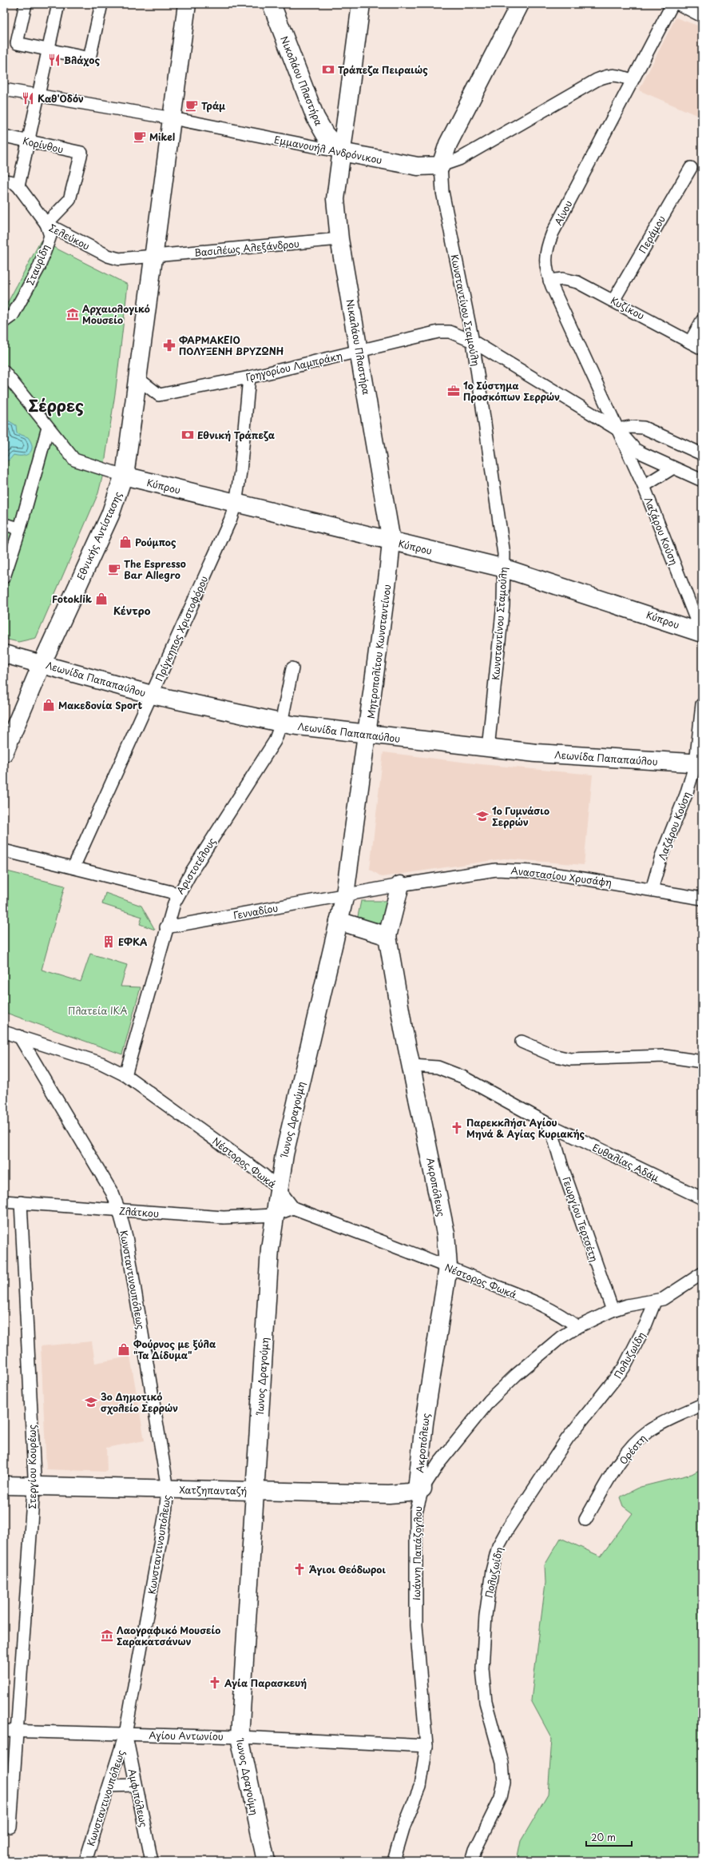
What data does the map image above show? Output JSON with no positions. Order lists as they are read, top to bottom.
{
  "streets": {
    "street": [
      "Νικολάου Πλαστήρα",
      "Κορίνθου",
      "Εμμανουήλ Ανδρόνικου",
      "Αίνου",
      "Περάμου",
      "Σελεύκου",
      "Βασιλέως Αλεξάνδρου",
      "Σταυρίδη",
      "Κυζίκου",
      "Κωνσταντίνου Σταμούλη",
      "Νικαλάου Πλαστήρα",
      "Γρηγορίου Λαμπράκη",
      "Κύπρου",
      "Λαζάρου Κούση",
      "Εθνικής Αντίστασης",
      "Πρίγκηπος Χριστοφόρου",
      "Μητροπολίτου Κωνσταντίνου",
      "Λεωνίδα Παπαπαύλου",
      "Αριστοτέλους",
      "Αναστασίου Χρυσάφη",
      "Γενναδίου",
      "Ίωνος Δραγούμη",
      "Νέστορος Φωκά",
      "Ευθαλίας Αδάμ",
      "Ακροπόλεως",
      "Ζλάτκου",
      "Γεωργίου Τερτσέτη",
      "Κωνσταντινουπόλεως",
      "Πολυζωίδη",
      "Ορέστη",
      "Στεργίου Κουρέως",
      "Χατζηπανταζή",
      "Ιωάννη Παπάζογλου",
      "Αγίου Αντωνίου",
      "Αμφιπόλεως"
    ]
  },
  "crossings": [
    ["Νικολάου Πλαστήρα", "Εμμανουήλ Ανδρόνικου"],
    ["Νικολάου Πλαστήρα", "Νικαλάου Πλαστήρα"],
    ["Κορίνθου", "Σελεύκου"],
    ["Κορίνθου", "Σταυρίδη"],
    ["Εμμανουήλ Ανδρόνικου", "Αίνου"],
    ["Εμμανουήλ Ανδρόνικου", "Κωνσταντίνου Σταμούλη"],
    ["Εμμανουήλ Ανδρόνικου", "Νικαλάου Πλαστήρα"],
    ["Εμμανουήλ Ανδρόνικου", "Εθνικής Αντίστασης"],
    ["Αίνου", "Κυζίκου"],
    ["Αίνου", "Γρηγορίου Λαμπράκη"],
    ["Αίνου", "Λαζάρου Κούση"],
    ["Περάμου", "Κυζίκου"],
    ["Σελεύκου", "Βασιλέως Αλεξάνδρου"],
    ["Σελεύκου", "Σταυρίδη"],
    ["Σελεύκου", "Εθνικής Αντίστασης"],
    ["Βασιλέως Αλεξάνδρου", "Νικαλάου Πλαστήρα"],
    ["Βασιλέως Αλεξάνδρου", "Εθνικής Αντίστασης"],
    ["Κωνσταντίνου Σταμούλη", "Γρηγορίου Λαμπράκη"],
    ["Κωνσταντίνου Σταμούλη", "Κύπρου"],
    ["Κωνσταντίνου Σταμούλη", "Λεωνίδα Παπαπαύλου"],
    ["Νικαλάου Πλαστήρα", "Γρηγορίου Λαμπράκη"],
    ["Νικαλάου Πλαστήρα", "Κύπρου"],
    ["Νικαλάου Πλαστήρα", "Μητροπολίτου Κωνσταντίνου"],
    ["Γρηγορίου Λαμπράκη", "Λαζάρου Κούση"],
    ["Γρηγορίου Λαμπράκη", "Εθνικής Αντίστασης"],
    ["Γρηγορίου Λαμπράκη", "Πρίγκηπος Χριστοφόρου"],
    ["Κύπρου", "Λαζάρου Κούση"],
    ["Κύπρου", "Εθνικής Αντίστασης"],
    ["Κύπρου", "Πρίγκηπος Χριστοφόρου"],
    ["Κύπρου", "Μητροπολίτου Κωνσταντίνου"],
    ["Λαζάρου Κούση", "Λεωνίδα Παπαπαύλου"],
    ["Λαζάρου Κούση", "Αναστασίου Χρυσάφη"],
    ["Εθνικής Αντίστασης", "Λεωνίδα Παπαπαύλου"],
    ["Πρίγκηπος Χριστοφόρου", "Λεωνίδα Παπαπαύλου"],
    ["Μητροπολίτου Κωνσταντίνου", "Λεωνίδα Παπαπαύλου"],
    ["Μητροπολίτου Κωνσταντίνου", "Αναστασίου Χρυσάφη"],
    ["Μητροπολίτου Κωνσταντίνου", "Γενναδίου"],
    ["Μητροπολίτου Κωνσταντίνου", "Ίωνος Δραγούμη"],
    ["Λεωνίδα Παπαπαύλου", "Αριστοτέλους"],
    ["Αριστοτέλους", "Γενναδίου"],
    ["Αριστοτέλους", "Νέστορος Φωκά"],
    ["Αναστασίου Χρυσάφη", "Γενναδίου"],
    ["Αναστασίου Χρυσάφη", "Ίωνος Δραγούμη"],
    ["Γενναδίου", "Ίωνος Δραγούμη"],
    ["Ίωνος Δραγούμη", "Νέστορος Φωκά"],
    ["Ίωνος Δραγούμη", "Ζλάτκου"],
    ["Ίωνος Δραγούμη", "Χατζηπανταζή"],
    ["Ίωνος Δραγούμη", "Αγίου Αντωνίου"],
    ["Νέστορος Φωκά", "Ακροπόλεως"],
    ["Νέστορος Φωκά", "Ζλάτκου"],
    ["Νέστορος Φωκά", "Κωνσταντινουπόλεως"],
    ["Νέστορος Φωκά", "Ιωάννη Παπάζογλου"],
    ["Ευθαλίας Αδάμ", "Ακροπόλεως"],
    ["Ευθαλίας Αδάμ", "Γεωργίου Τερτσέτη"],
    ["Ακροπόλεως", "Χατζηπανταζή"],
    ["Ακροπόλεως", "Ιωάννη Παπάζογλου"],
    ["Ζλάτκου", "Κωνσταντινουπόλεως"],
    ["Ζλάτκου", "Στεργίου Κουρέως"],
    ["Γεωργίου Τερτσέτη", "Ιωάννη Παπάζογλου"],
    ["Κωνσταντινουπόλεως", "Χατζηπανταζή"],
    ["Κωνσταντινουπόλεως", "Αγίου Αντωνίου"],
    ["Κωνσταντινουπόλεως", "Αμφιπόλεως"],
    ["Πολυζωίδη", "Ιωάννη Παπάζογλου"],
    ["Στεργίου Κουρέως", "Χατζηπανταζή"],
    ["Στεργίου Κουρέως", "Αγίου Αντωνίου"],
    ["Χατζηπανταζή", "Ιωάννη Παπάζογλου"],
    ["Ιωάννη Παπάζογλου", "Αγίου Αντωνίου"],
    ["Αγίου Αντωνίου", "Αμφιπόλεως"]
  ],
  "districts": ["Σέρρες", "Κέντρο"],
  "parks": ["Πλατεία ΙΚΑ"],
  "places": {
    "restaurant": ["Βλάχος", "Καθ'Οδόν"],
    "bank": ["Τράπεζα Πειραιώς", "Εθνική Τράπεζα"],
    "cafe": ["Τράμ", "Mikel", "The Espresso Bar Allegro"],
    "museum": ["Αρχαιολογικό Μουσείο", "Λαογραφικό Μουσείο Σαρακατσάνων"],
    "pharmacy": ["ΦΑΡΜΑΚΕΙΟ ΠΟΛΥΞΕΝΗ ΒΡΥΖΩΝΗ"],
    "office": ["1ο Σύστημα Προσκόπων Σερρών"],
    "shop": [
      "Ρούμπος",
      "Fotoklik",
      "Μακεδονία Sport",
      "Φούρνος με ξύλα \"Τα Δίδυμα\""
    ],
    "school or university": ["1ο Γυμνάσιο Σερρών", "3ο Δημοτικό σχολείο Σερρών"],
    "building": ["ΕΦΚΑ"],
    "church": ["Παρεκκλήσι Αγίου Μηνά & Αγίας Κυριακής", "Άγιοι Θεόδωροι", "Αγία Παρασκευή"]
  },
  "scale_bar": "20 m"
}
